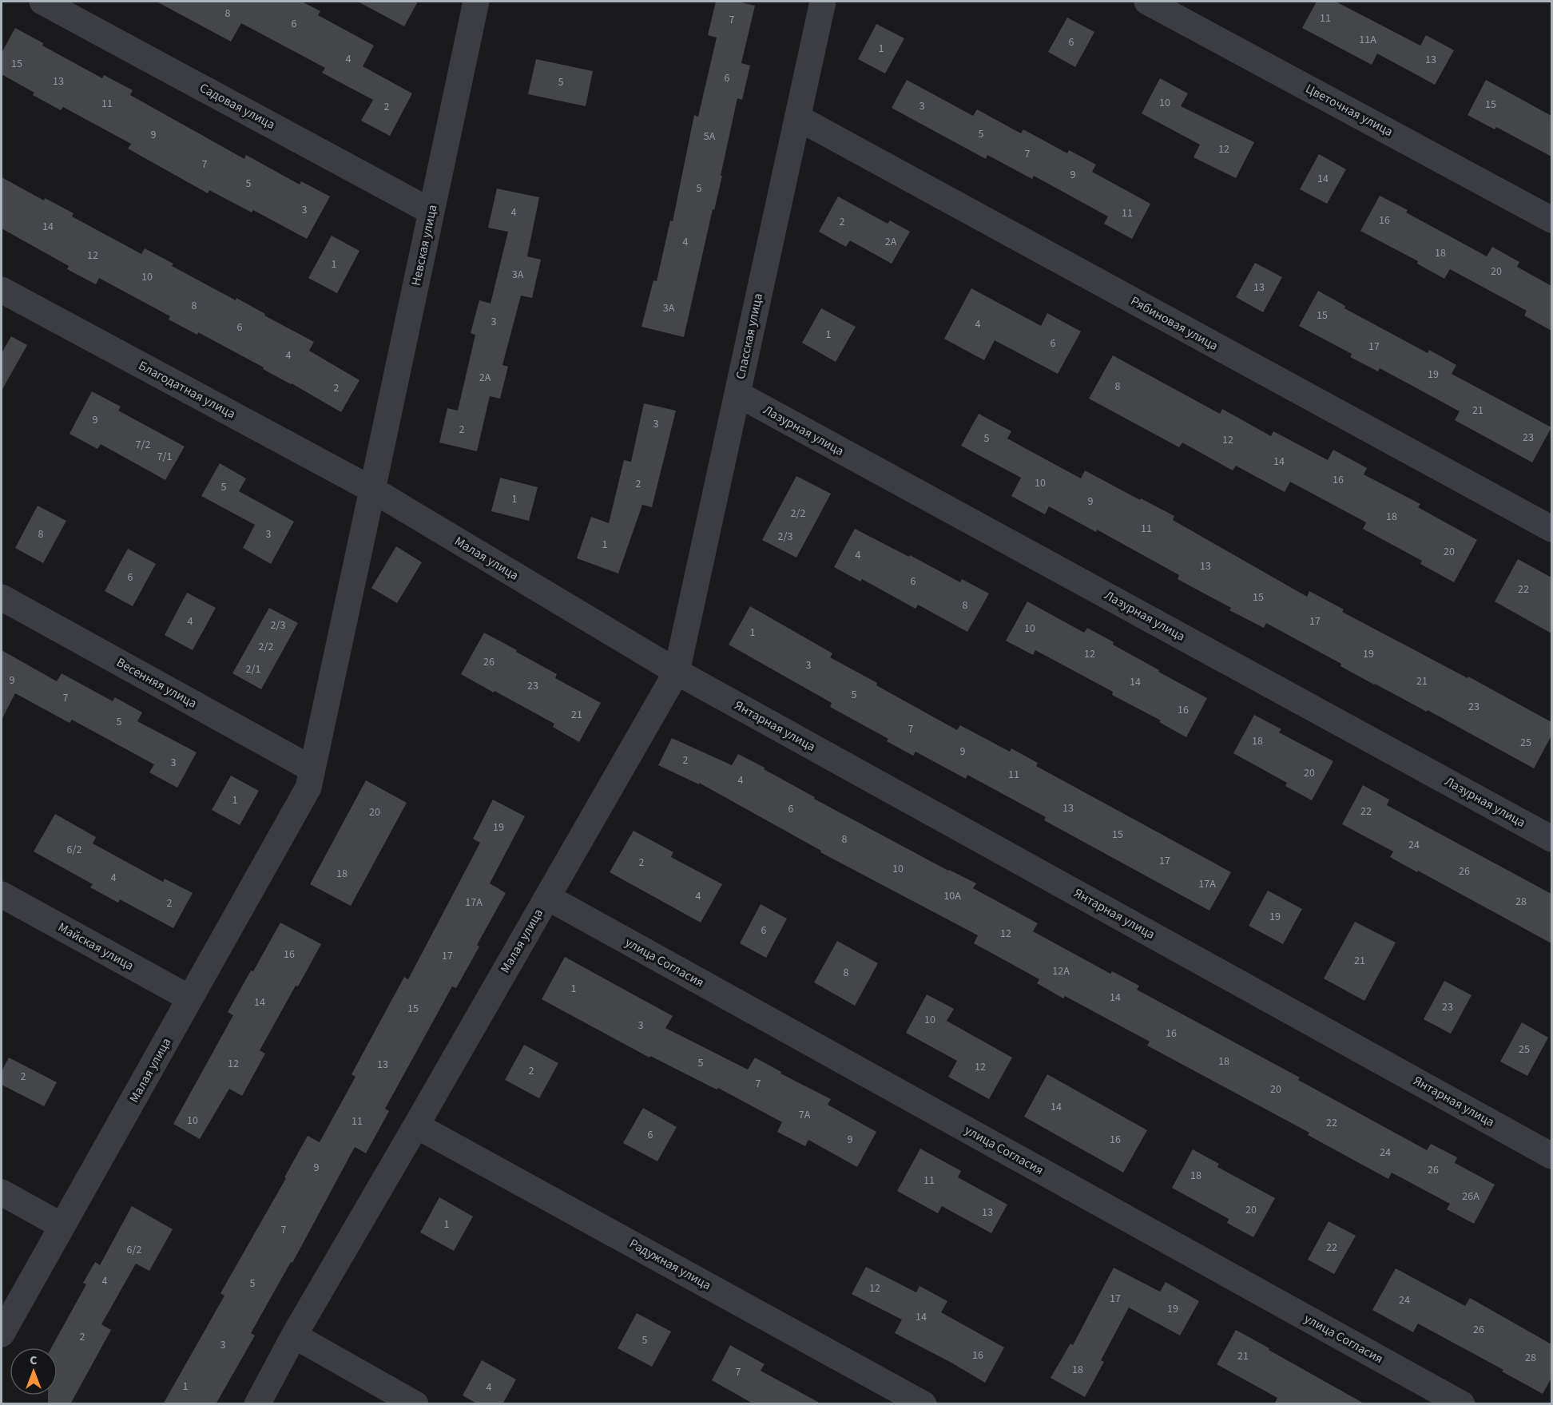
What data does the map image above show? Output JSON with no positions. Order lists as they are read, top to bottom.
{
  "streets": {
    "street": [
      "Садовая улица",
      "Цветочная улица",
      "Невская улица",
      "Рябиновая улица",
      "Спасская улица",
      "Благодатная улица",
      "Лазурная улица",
      "Малая улица",
      "Весенняя улица",
      "Янтарная улица",
      "Майская улица",
      "улица Согласия",
      "Радужная улица"
    ]
  },
  "crossings": [
    ["Садовая улица", "Невская улица"],
    ["Невская улица", "Благодатная улица"],
    ["Невская улица", "Малая улица"],
    ["Рябиновая улица", "Спасская улица"],
    ["Спасская улица", "Лазурная улица"],
    ["Спасская улица", "Малая улица"],
    ["Спасская улица", "Янтарная улица"],
    ["Благодатная улица", "Малая улица"],
    ["Малая улица", "Весенняя улица"],
    ["Малая улица", "Янтарная улица"],
    ["Малая улица", "Майская улица"],
    ["Малая улица", "улица Согласия"],
    ["Малая улица", "Радужная улица"]
  ],
  "house_numbers": [
    "8",
    "11",
    "7",
    "6",
    "11А",
    "6",
    "1",
    "4",
    "13",
    "15",
    "6",
    "13",
    "5",
    "10",
    "11",
    "15",
    "3",
    "2",
    "5",
    "9",
    "5А",
    "12",
    "7",
    "7",
    "9",
    "14",
    "5",
    "5",
    "3",
    "4",
    "11",
    "16",
    "2",
    "14",
    "4",
    "2А",
    "18",
    "12",
    "1",
    "20",
    "3А",
    "10",
    "13",
    "8",
    "3А",
    "15",
    "3",
    "4",
    "6",
    "1",
    "6",
    "17",
    "4",
    "19",
    "2А",
    "8",
    "2",
    "21",
    "9",
    "3",
    "2",
    "23",
    "5",
    "12",
    "7/2",
    "7/1",
    "14",
    "16",
    "10",
    "2",
    "5",
    "1",
    "9",
    "2/2",
    "18",
    "11",
    "8",
    "3",
    "2/3",
    "1",
    "20",
    "4",
    "13",
    "6",
    "6",
    "22",
    "15",
    "8",
    "4",
    "17",
    "2/3",
    "10",
    "1",
    "2/2",
    "12",
    "19",
    "26",
    "3",
    "2/1",
    "9",
    "21",
    "14",
    "23",
    "5",
    "7",
    "23",
    "16",
    "21",
    "5",
    "7",
    "18",
    "25",
    "9",
    "2",
    "3",
    "20",
    "11",
    "4",
    "1",
    "13",
    "6",
    "22",
    "20",
    "19",
    "15",
    "8",
    "24",
    "6/2",
    "17",
    "2",
    "10",
    "26",
    "18",
    "4",
    "17А",
    "4",
    "10А",
    "28",
    "17А",
    "2",
    "19",
    "6",
    "12",
    "16",
    "17",
    "21",
    "12А",
    "8",
    "1",
    "14",
    "14",
    "23",
    "15",
    "10",
    "3",
    "16",
    "25",
    "18",
    "5",
    "12",
    "13",
    "12",
    "2",
    "2",
    "7",
    "20",
    "14",
    "7А",
    "10",
    "11",
    "22",
    "6",
    "9",
    "16",
    "24",
    "9",
    "26",
    "18",
    "11",
    "26А",
    "20",
    "13",
    "1",
    "7",
    "22",
    "6/2",
    "4",
    "5",
    "12",
    "17",
    "24",
    "19",
    "14",
    "26",
    "2",
    "5",
    "3",
    "16",
    "21",
    "28",
    "18",
    "7",
    "1",
    "4"
  ],
  "north": "top"
}
